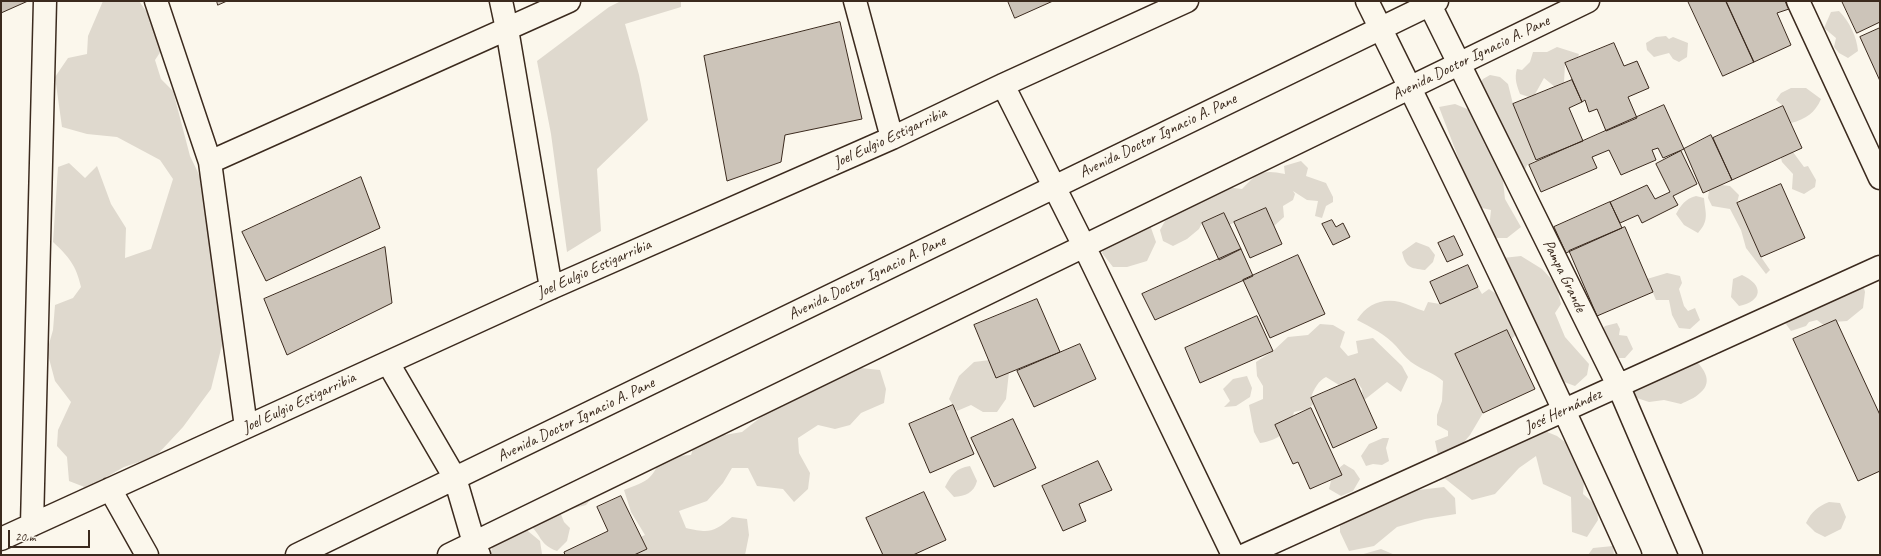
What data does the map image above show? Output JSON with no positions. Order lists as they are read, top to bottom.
{
  "streets": {
    "street": [
      "Avenida Doctor Ignacio A. Pane",
      "Joel Eulgio Estigarribia",
      "Pampa Grande",
      "José Hernández"
    ]
  },
  "crossings": [
    ["Avenida Doctor Ignacio A. Pane", "Pampa Grande"],
    ["Pampa Grande", "José Hernández"]
  ],
  "scale_bar": "20 m"
}
